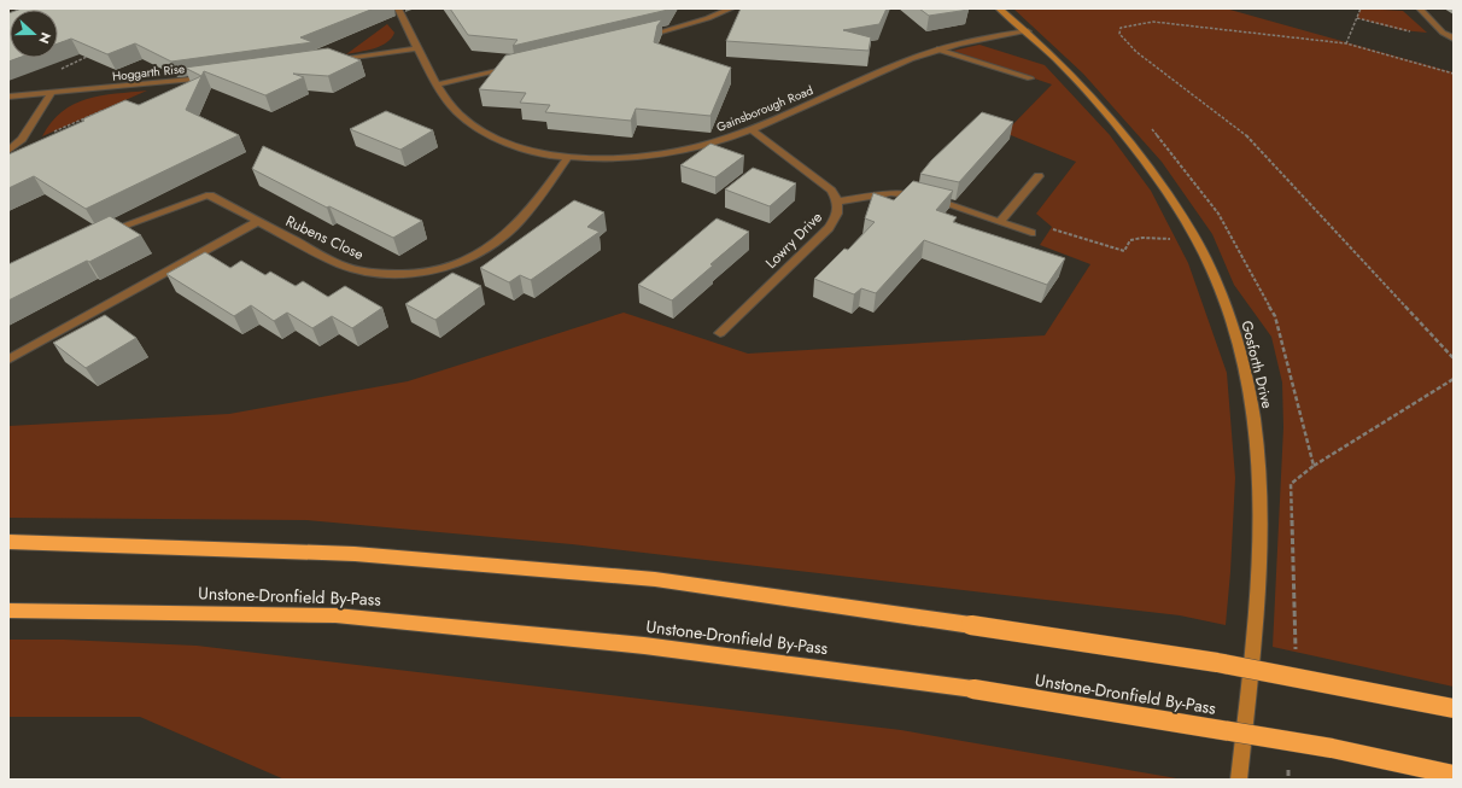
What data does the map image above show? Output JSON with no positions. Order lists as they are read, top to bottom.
{
  "streets": {
    "highway": ["Unstone-Dronfield By-Pass"],
    "street": [
      "Hoggarth Rise",
      "Gainsborough Road",
      "Rubens Close",
      "Lowry Drive",
      "Gosforth Drive"
    ]
  },
  "crossings": [
    ["Gainsborough Road", "Rubens Close"],
    ["Gainsborough Road", "Gosforth Drive"]
  ],
  "north": "right"
}
